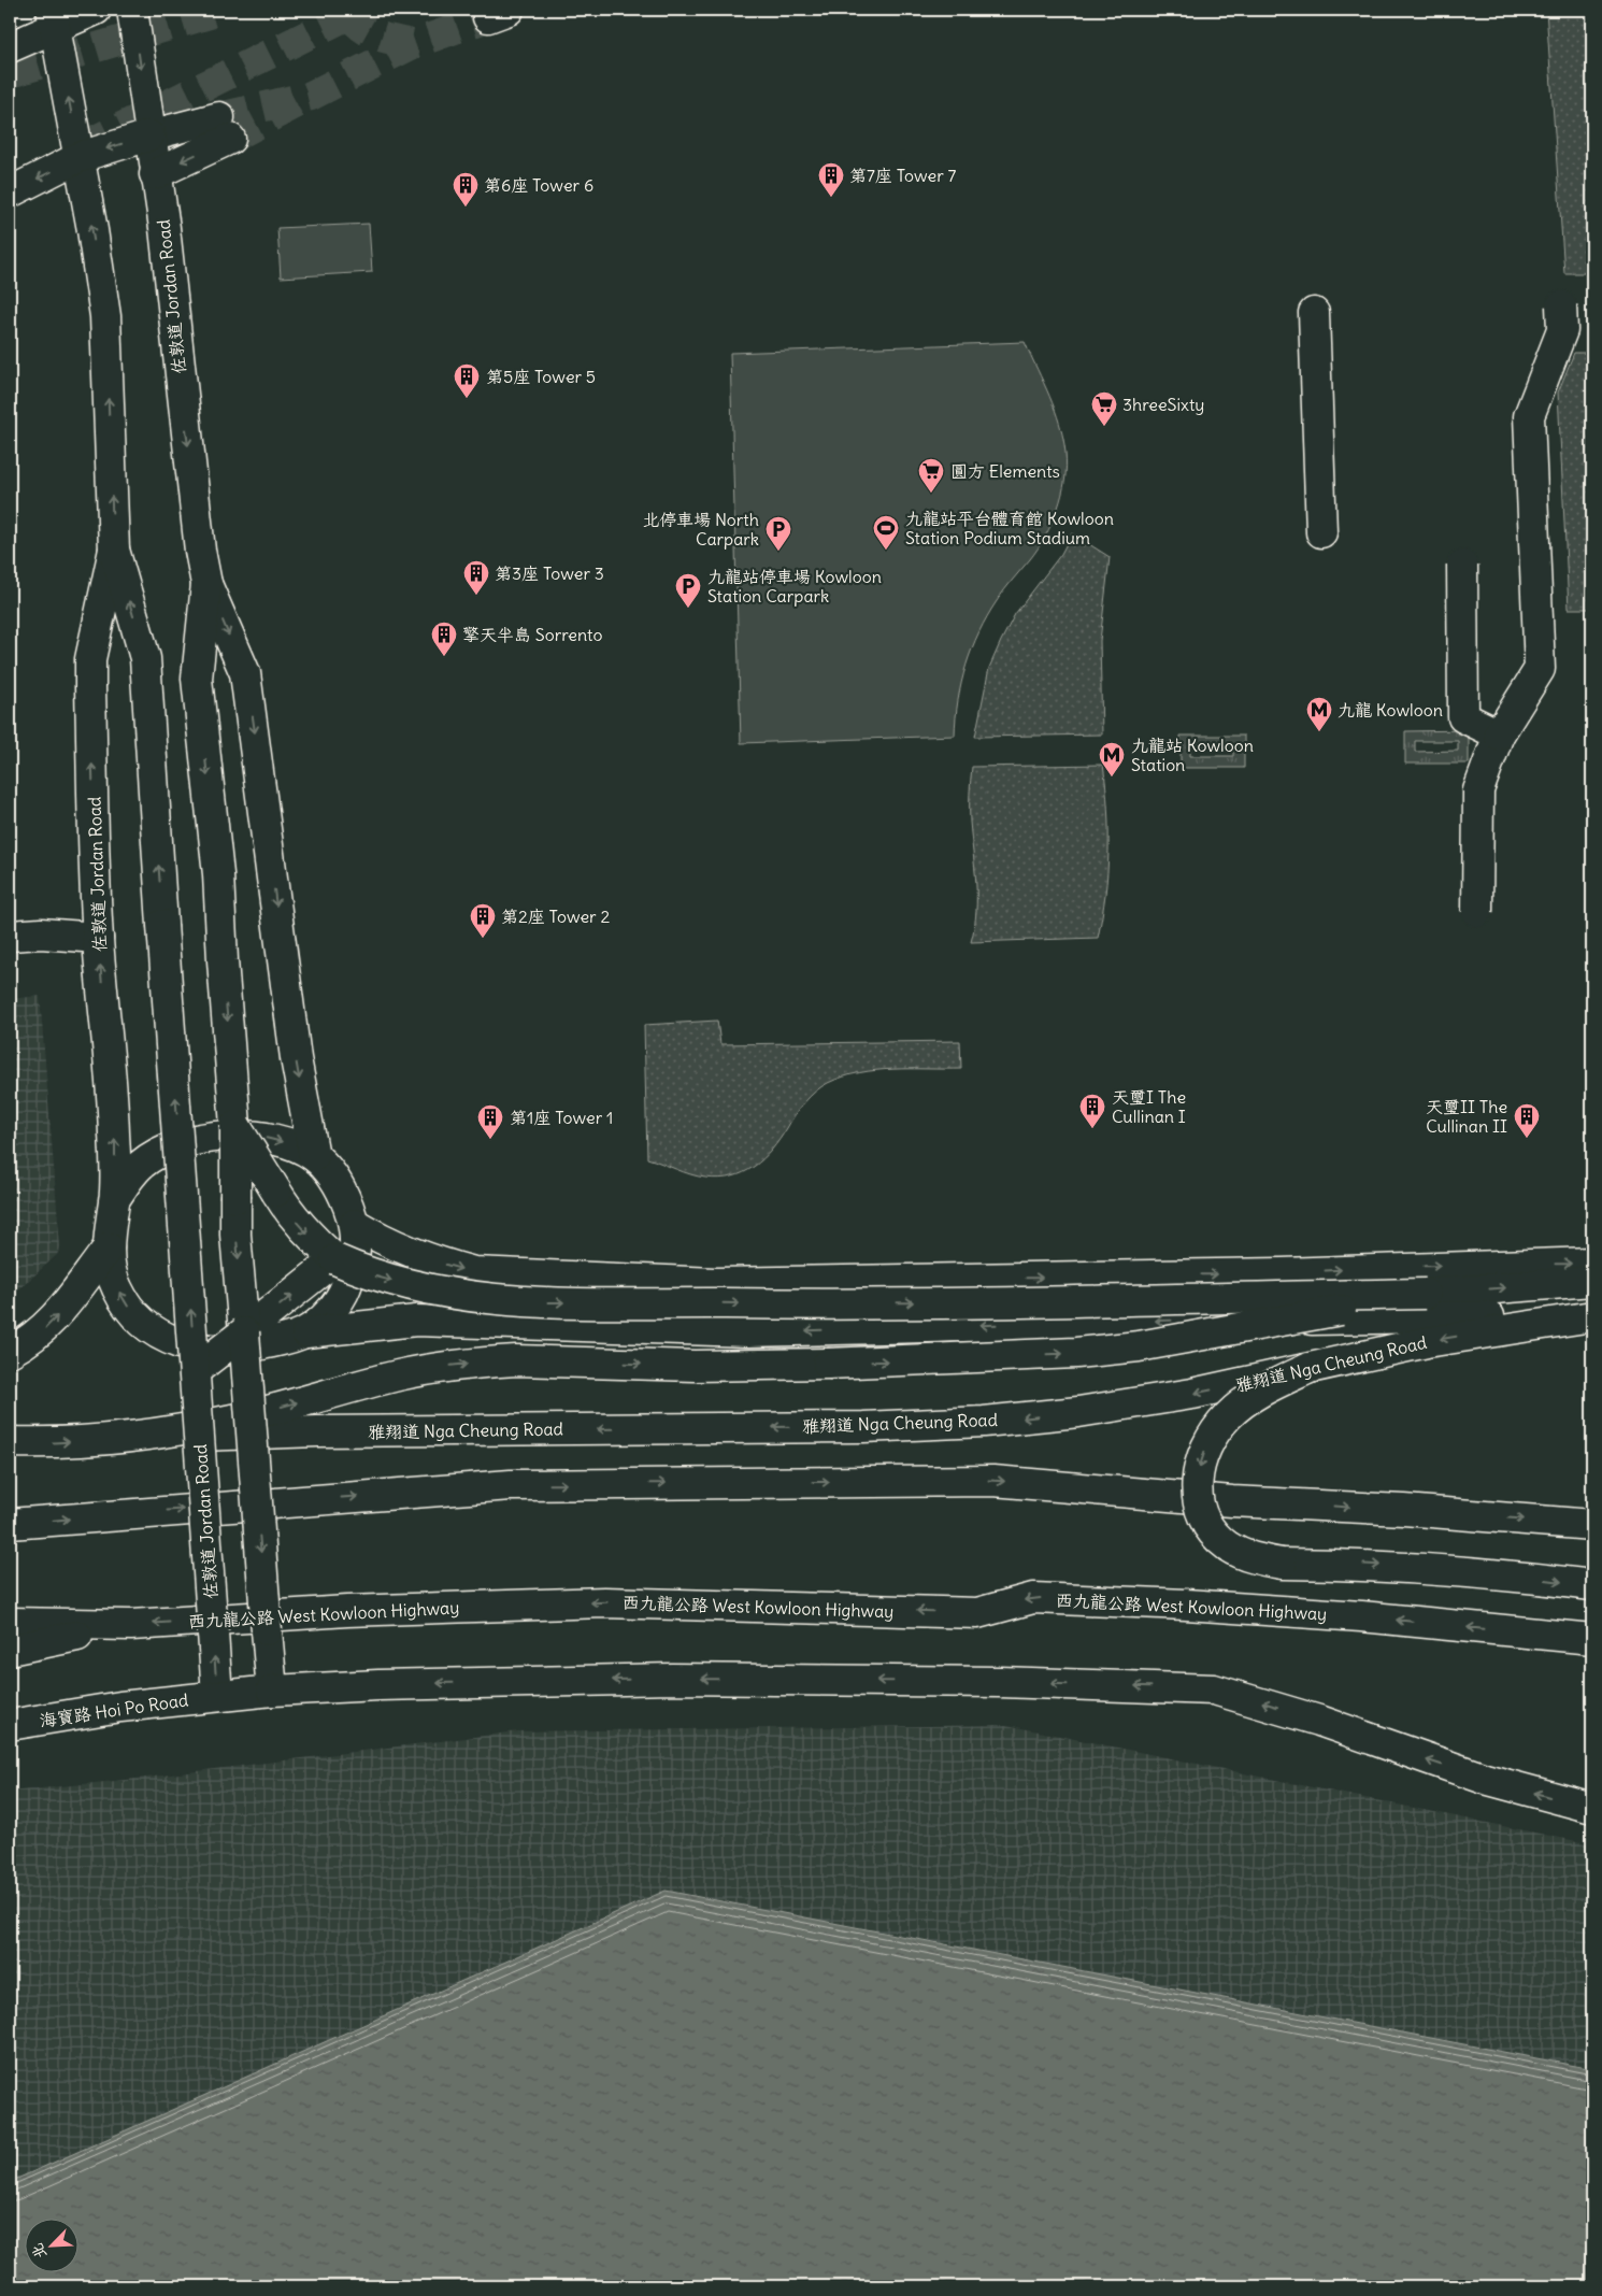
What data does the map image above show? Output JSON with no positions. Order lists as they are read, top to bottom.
{
  "streets": {
    "main road": [
      "佐敦道 Jordan Road",
      "雅翔道 Nga Cheung Road",
      "西九龍公路 West Kowloon Highway",
      "海寶路 Hoi Po Road"
    ]
  },
  "crossings": [
    ["佐敦道 Jordan Road", "雅翔道 Nga Cheung Road"],
    ["佐敦道 Jordan Road", "海寶路 Hoi Po Road"]
  ],
  "places": {
    "building": [
      "第7座 Tower 7",
      "第6座 Tower 6",
      "第5座 Tower 5",
      "第3座 Tower 3",
      "擎天半島 Sorrento",
      "第2座 Tower 2",
      "天璽I The Cullinan I",
      "天璽II The Cullinan II",
      "第1座 Tower 1"
    ],
    "supermarket": ["3hreeSixty", "圓方 Elements"],
    "sports": ["九龍站平台體育館 Kowloon Station Podium Stadium"],
    "parking": ["北停車場 North Carpark", "九龍站停車場 Kowloon Station Carpark"],
    "metro station": ["九龍 Kowloon", "九龍站 Kowloon Station"]
  },
  "north": "bottom left"
}
